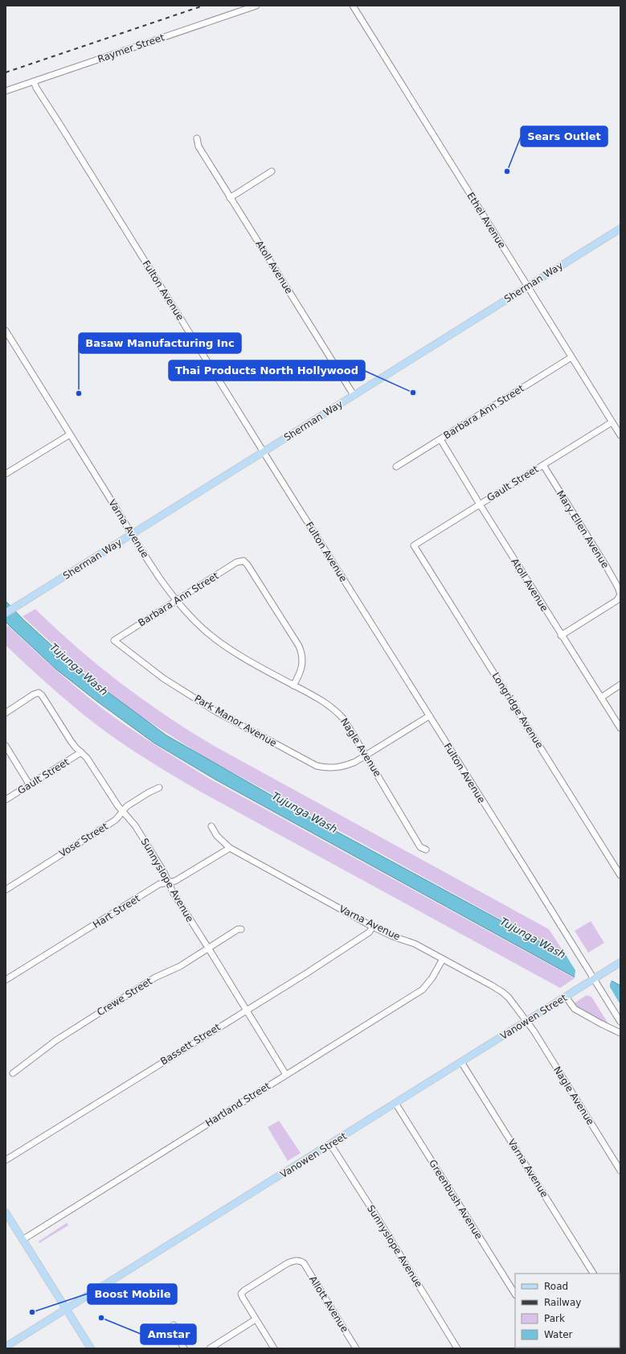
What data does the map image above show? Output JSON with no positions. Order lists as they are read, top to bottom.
{
  "streets": {
    "main road": ["Sherman Way", "Vanowen Street"],
    "street": [
      "Raymer Street",
      "Ethel Avenue",
      "Atoll Avenue",
      "Fulton Avenue",
      "Barbara Ann Street",
      "Gault Street",
      "Varna Avenue",
      "Mary Ellen Avenue",
      "Longridge Avenue",
      "Park Manor Avenue",
      "Nagle Avenue",
      "Vose Street",
      "Sunnyslope Avenue",
      "Hart Street",
      "Crewe Street",
      "Bassett Street",
      "Hartland Street",
      "Greenbush Avenue",
      "Allott Avenue"
    ]
  },
  "crossings": [
    ["Raymer Street", "Fulton Avenue"],
    ["Ethel Avenue", "Sherman Way"],
    ["Ethel Avenue", "Barbara Ann Street"],
    ["Ethel Avenue", "Gault Street"],
    ["Atoll Avenue", "Sherman Way"],
    ["Atoll Avenue", "Barbara Ann Street"],
    ["Atoll Avenue", "Gault Street"],
    ["Sherman Way", "Fulton Avenue"],
    ["Sherman Way", "Varna Avenue"],
    ["Fulton Avenue", "Vanowen Street"],
    ["Barbara Ann Street", "Varna Avenue"],
    ["Barbara Ann Street", "Park Manor Avenue"],
    ["Barbara Ann Street", "Nagle Avenue"],
    ["Gault Street", "Mary Ellen Avenue"],
    ["Gault Street", "Longridge Avenue"],
    ["Gault Street", "Sunnyslope Avenue"],
    ["Varna Avenue", "Nagle Avenue"],
    ["Varna Avenue", "Hart Street"],
    ["Varna Avenue", "Vanowen Street"],
    ["Varna Avenue", "Bassett Street"],
    ["Varna Avenue", "Hartland Street"],
    ["Park Manor Avenue", "Nagle Avenue"],
    ["Nagle Avenue", "Vanowen Street"],
    ["Vose Street", "Sunnyslope Avenue"],
    ["Sunnyslope Avenue", "Hart Street"],
    ["Sunnyslope Avenue", "Crewe Street"],
    ["Sunnyslope Avenue", "Vanowen Street"],
    ["Sunnyslope Avenue", "Bassett Street"],
    ["Sunnyslope Avenue", "Hartland Street"],
    ["Vanowen Street", "Greenbush Avenue"]
  ],
  "water": ["Tujunga Wash"],
  "places": [
    "Sears Outlet",
    "Thai Products North Hollywood",
    "Basaw Manufacturing Inc",
    "Boost Mobile",
    "Amstar"
  ],
  "legend": [
    "Road",
    "Railway",
    "Park",
    "Water"
  ]
}
